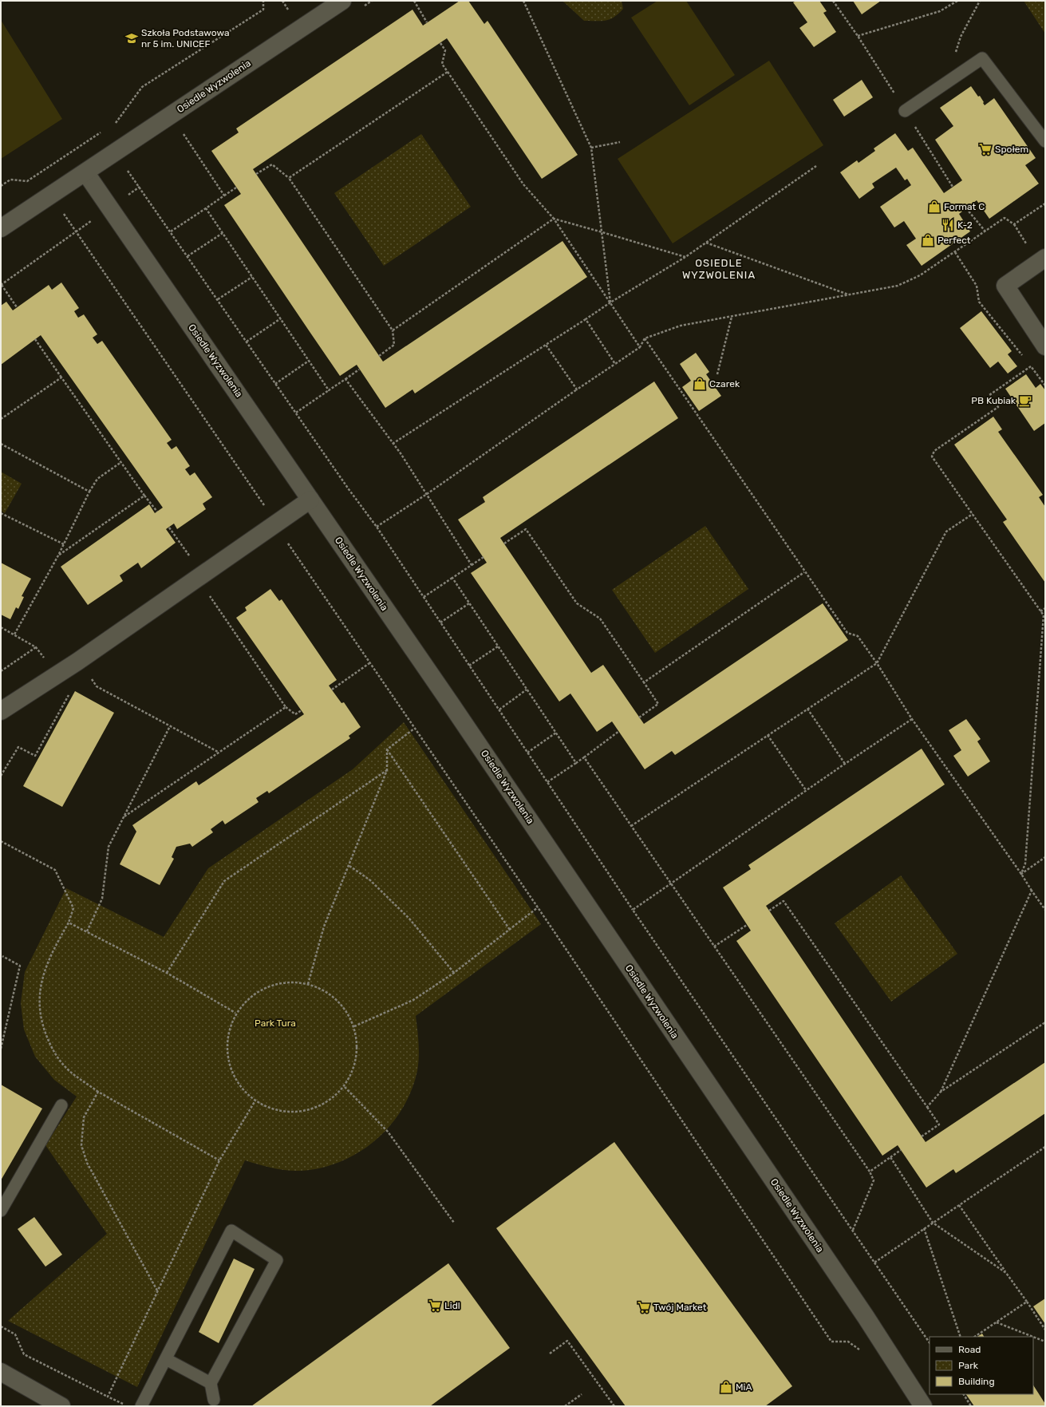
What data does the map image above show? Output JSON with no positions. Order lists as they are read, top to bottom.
{
  "streets": {
    "street": ["Osiedle Wyzwolenia"]
  },
  "districts": ["OSIEDLE WYZWOLENIA"],
  "parks": ["Park Tura"],
  "places": {
    "school or university": ["Szkoła Podstawowa nr 5 im. UNICEF"],
    "supermarket": ["Społem", "Lidl", "Twój Market"],
    "shop": [
      "Format C",
      "Perfect",
      "Czarek",
      "MiA"
    ],
    "restaurant": ["K-2"],
    "cafe": ["PB Kubiak"]
  },
  "legend": ["Road", "Park", "Building"]
}
